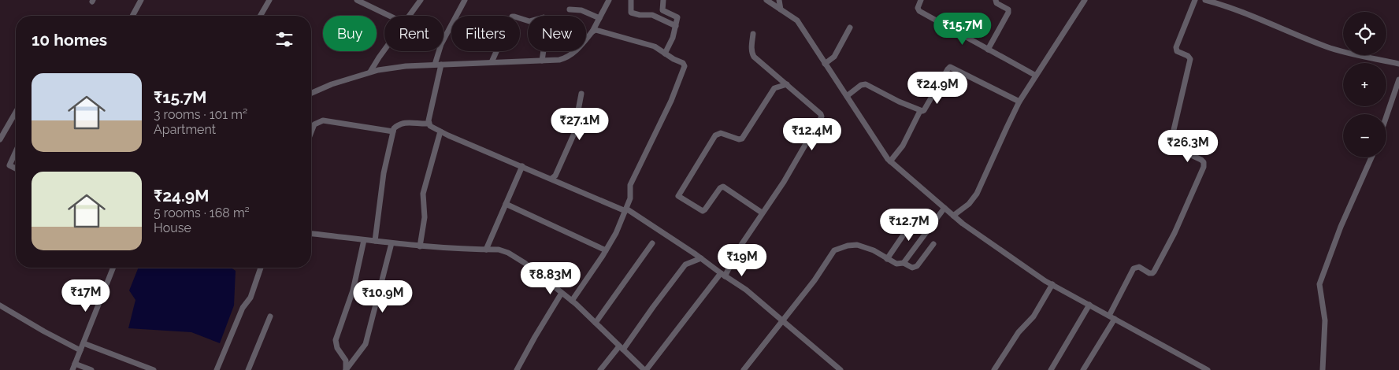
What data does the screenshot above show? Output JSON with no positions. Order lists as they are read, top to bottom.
{
  "page": {
    "map_buttons": ["+", "−"],
    "price": [
      "₹15.7M",
      "₹24.9M",
      "₹27.1M",
      "₹12.4M",
      "₹26.3M",
      "₹12.7M",
      "₹19M",
      "₹8.83M",
      "₹17M",
      "₹10.9M"
    ],
    "chip": [
      "Buy",
      "Rent",
      "Filters",
      "New"
    ],
    "heading": "10 homes",
    "list": [
      {
        "name": "₹15.7M",
        "note": "3 rooms · 101 m² · Apartment"
      },
      {
        "name": "₹24.9M",
        "note": "5 rooms · 168 m² · House"
      }
    ]
  }
}
